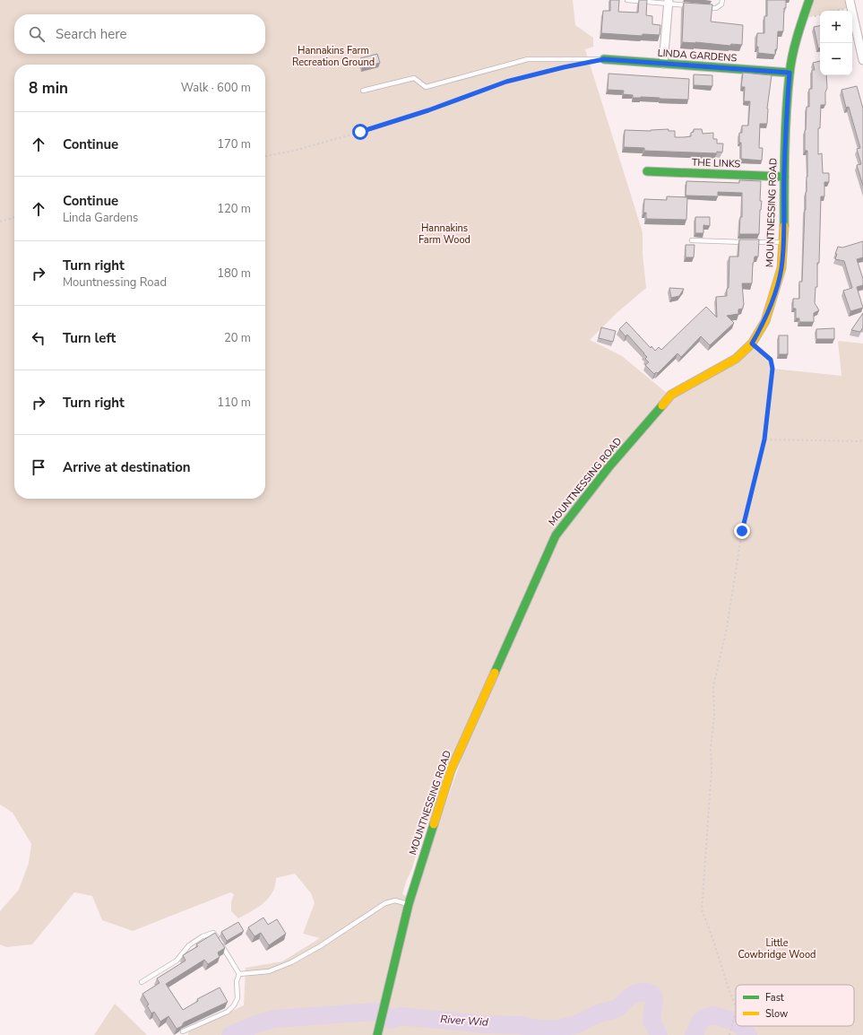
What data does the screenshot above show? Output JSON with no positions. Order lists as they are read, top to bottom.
{
  "streets": {
    "street": ["LINDA GARDENS", "THE LINKS", "MOUNTNESSING ROAD"]
  },
  "crossings": [
    ["LINDA GARDENS", "MOUNTNESSING ROAD"],
    ["THE LINKS", "MOUNTNESSING ROAD"]
  ],
  "water": ["River Wid"],
  "parks": ["Hannakins Farm Recreation Ground", "Hannakins Farm Wood", "Little Cowbridge Wood"],
  "legend": ["Fast", "Slow"],
  "page": {
    "map_buttons": ["+", "−"],
    "search": "Search here",
    "heading": ["8 min", "Walk · 600 m"],
    "list": [
      ["Continue", "170 m"],
      ["Continue", "Linda Gardens", "120 m"],
      ["Turn right", "Mountnessing Road", "180 m"],
      ["Turn left", "20 m"],
      ["Turn right", "110 m"],
      "Arrive at destination"
    ]
  }
}
